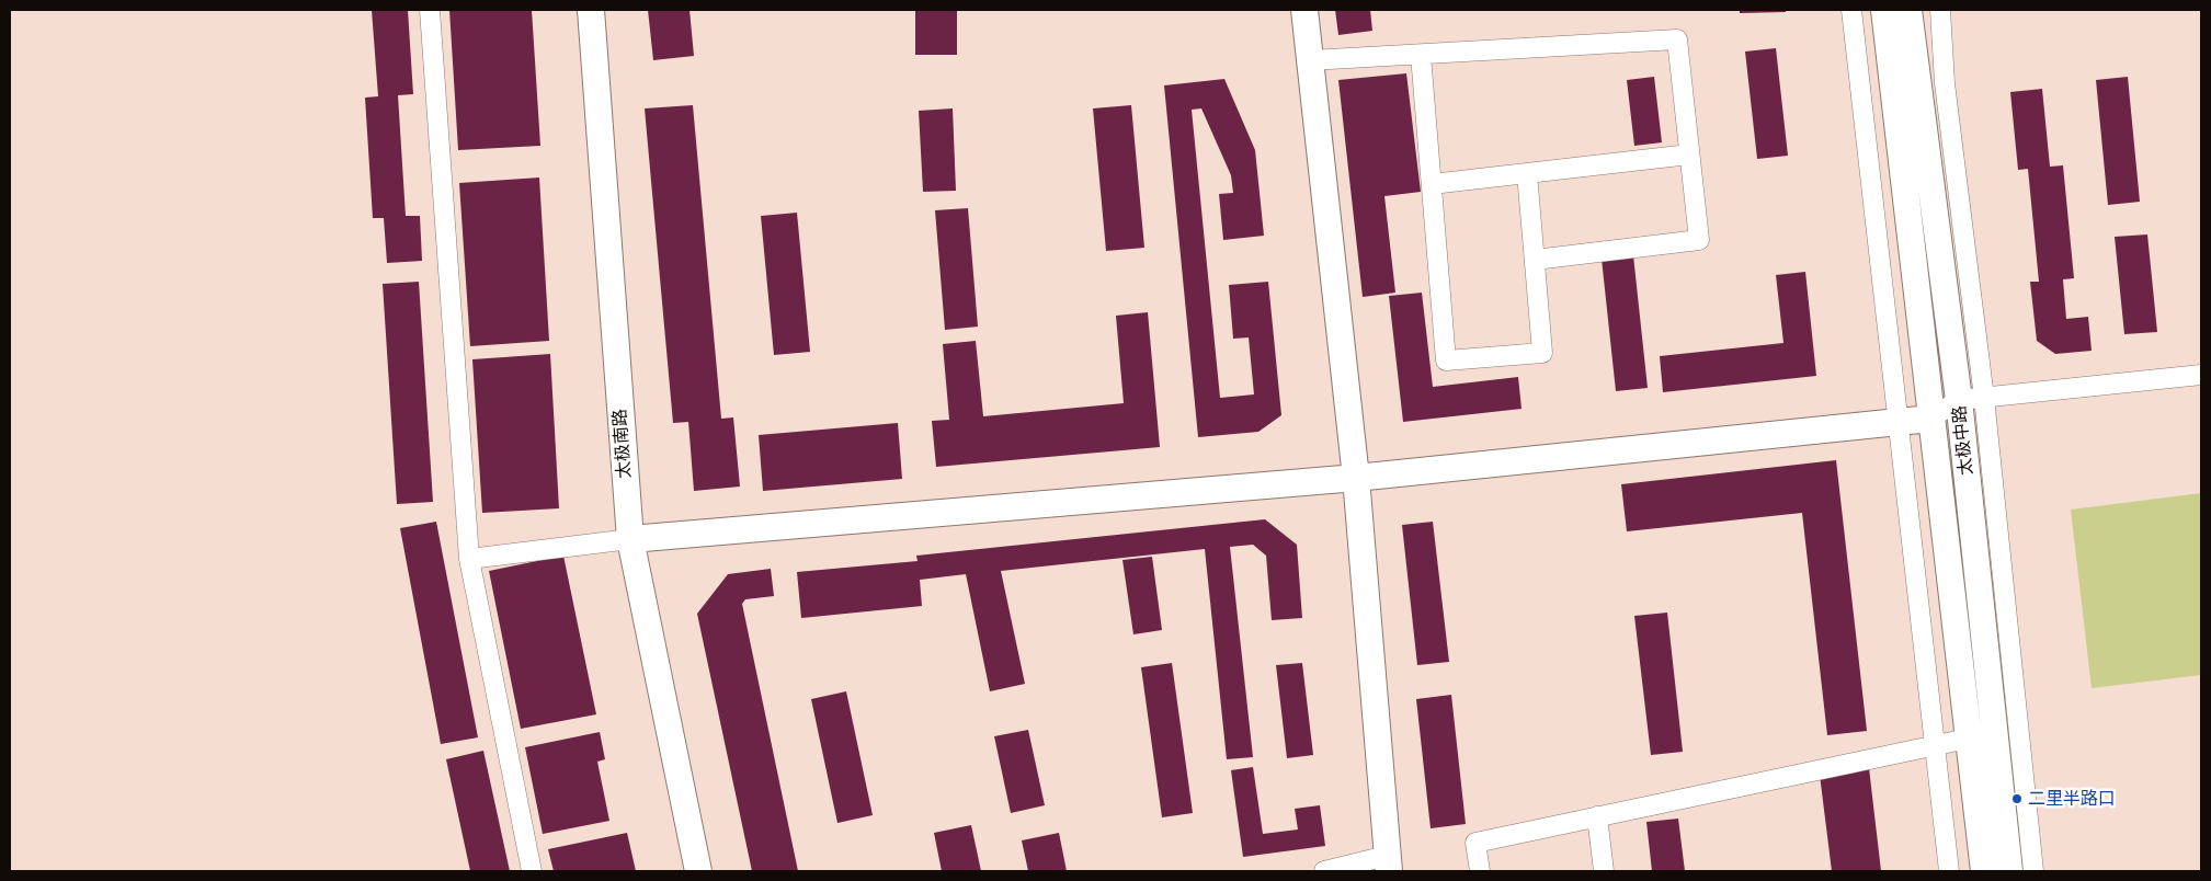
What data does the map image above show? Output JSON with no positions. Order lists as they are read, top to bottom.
{
  "streets": {
    "main road": ["太极中路", "太极南路"]
  },
  "places": ["二里半路口"]
}
